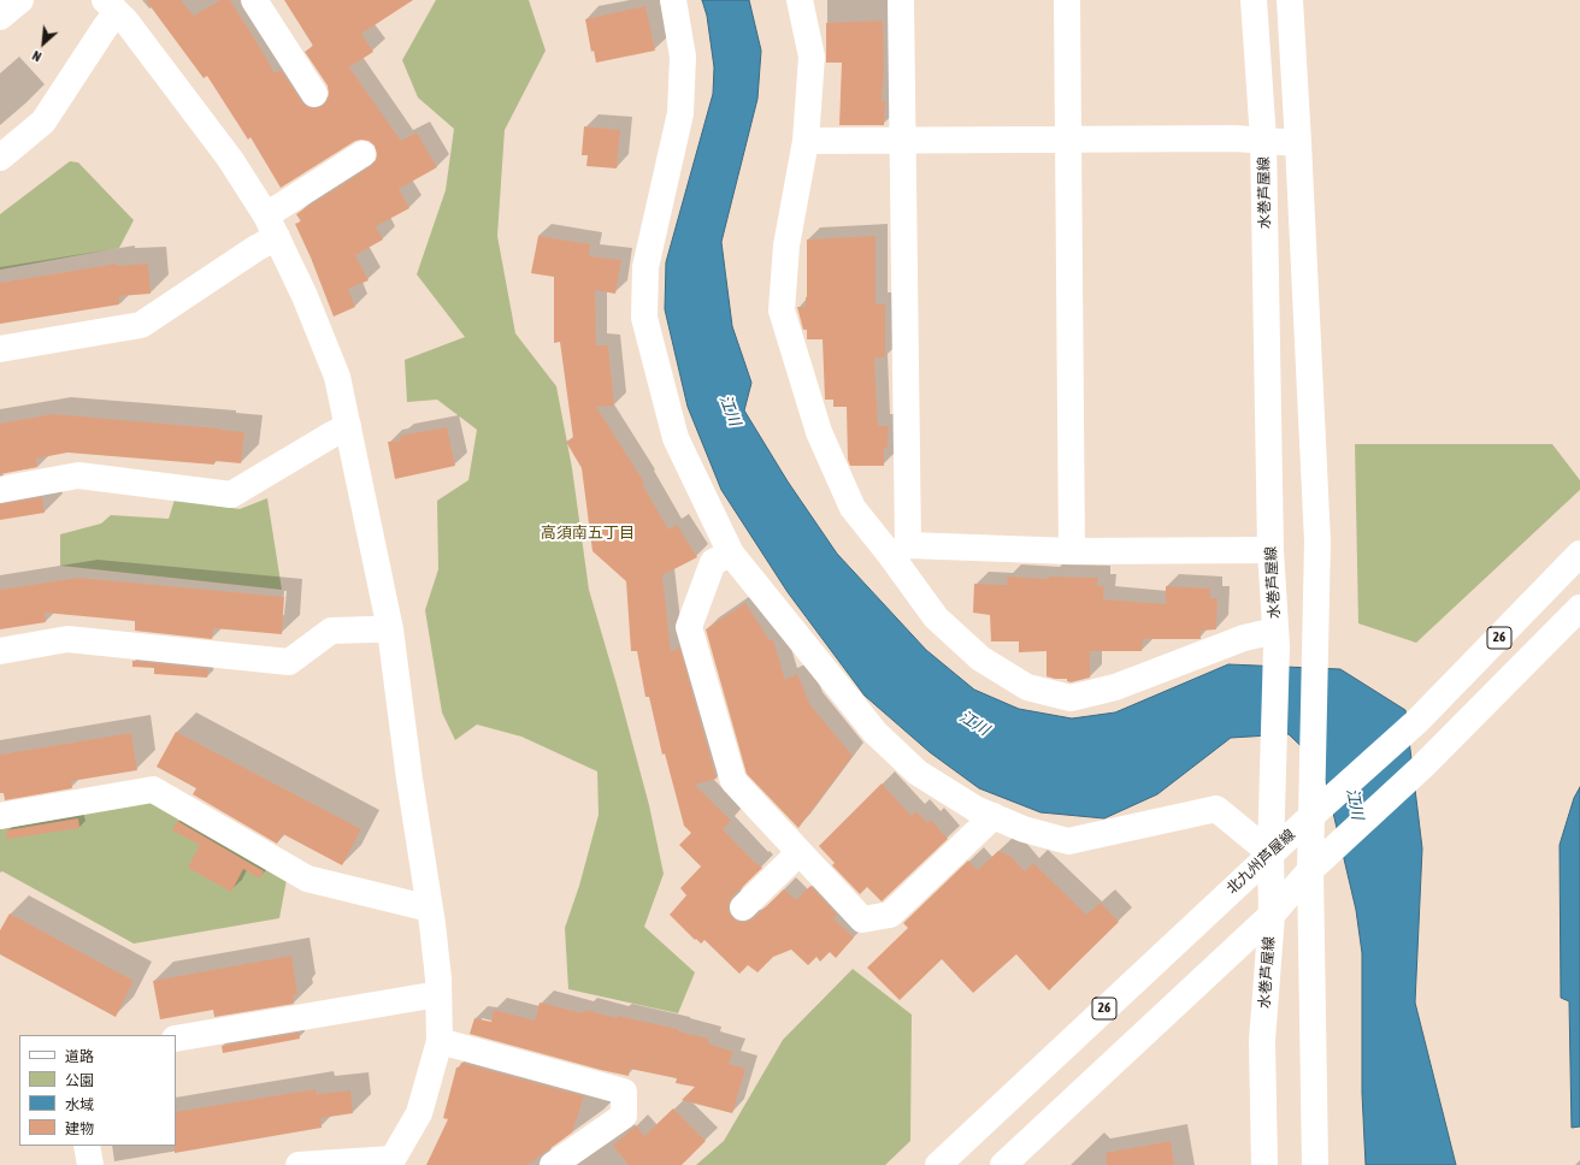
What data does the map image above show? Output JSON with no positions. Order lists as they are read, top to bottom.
{
  "streets": {
    "street": ["水巻芦屋線", "26", "北九州芦屋線"]
  },
  "crossings": [
    ["水巻芦屋線", "26"],
    ["水巻芦屋線", "北九州芦屋線"]
  ],
  "districts": ["高須南五丁目"],
  "water": ["江川"],
  "legend": [
    "道路",
    "公園",
    "水域",
    "建物"
  ],
  "north": "bottom left"
}
